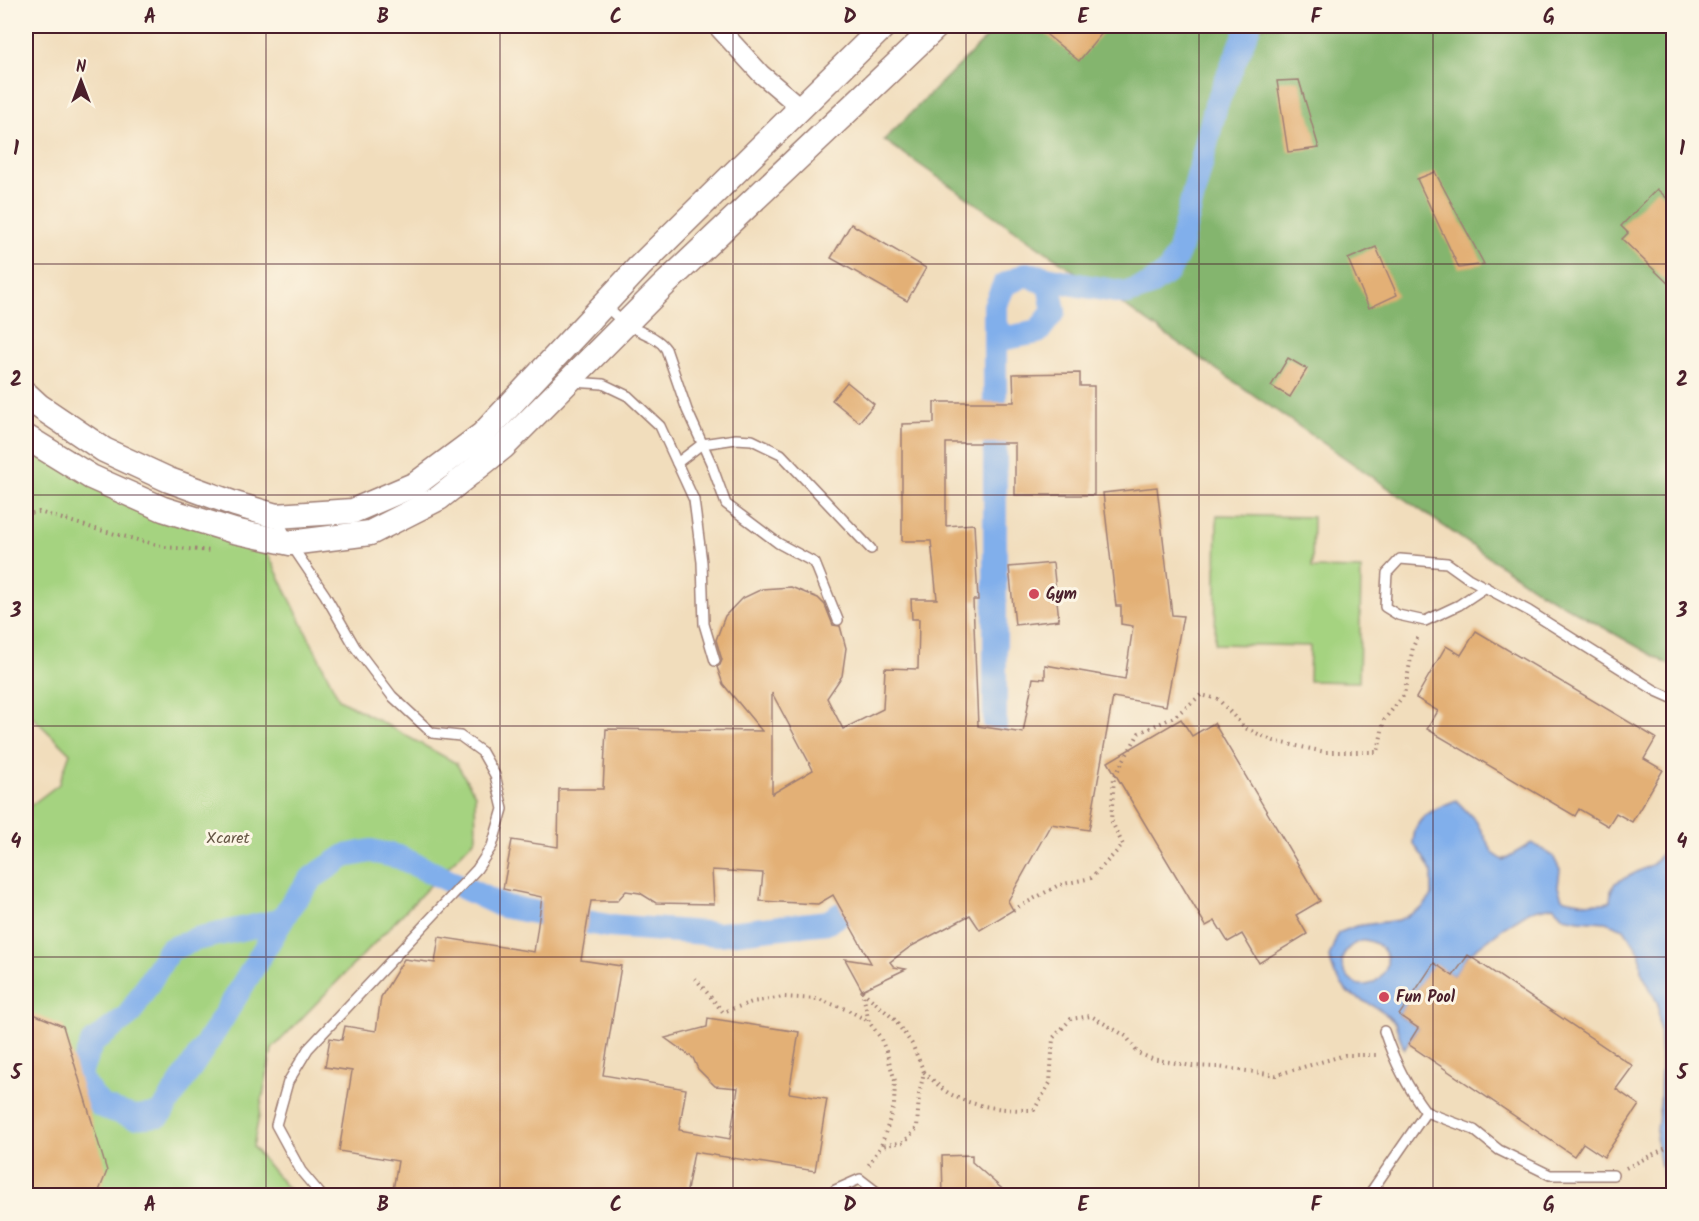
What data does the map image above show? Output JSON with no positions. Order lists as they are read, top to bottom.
{
  "parks": ["Xcaret"],
  "places": ["Gym", "Fun Pool"],
  "north": "top",
  "grid": {
    "columns": [
      "A",
      "B",
      "C",
      "D",
      "E",
      "F",
      "G"
    ],
    "rows": [
      "1",
      "2",
      "3",
      "4",
      "5"
    ]
  }
}
